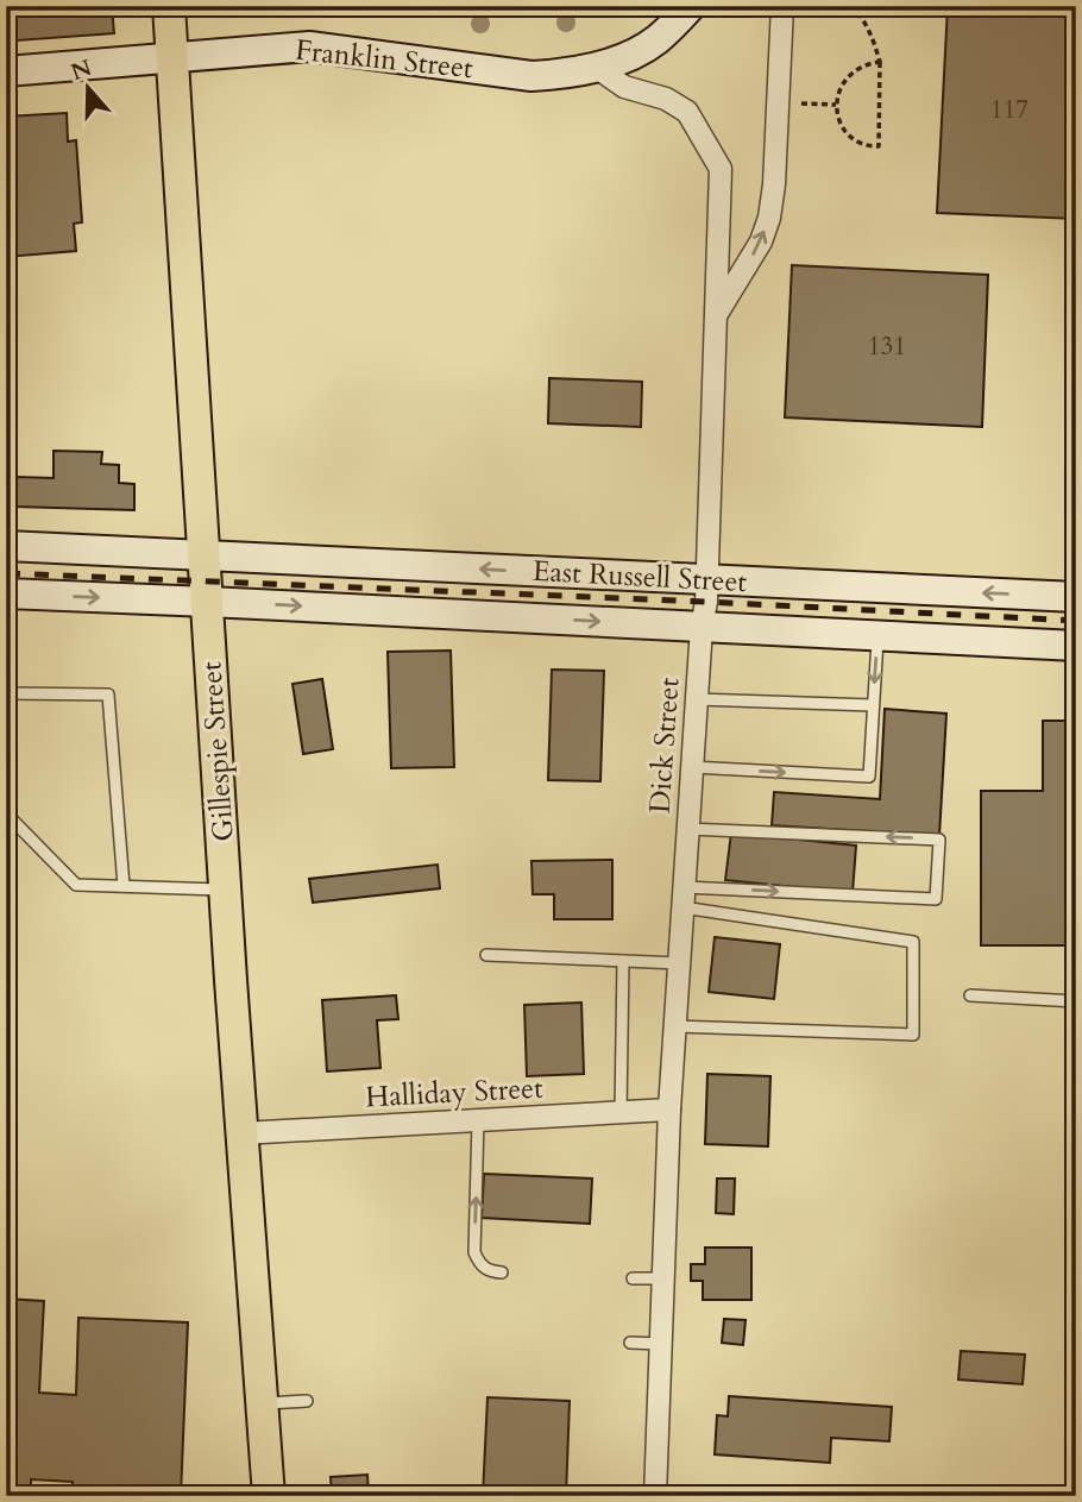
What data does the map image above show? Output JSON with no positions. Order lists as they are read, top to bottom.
{
  "streets": {
    "main road": ["Franklin Street", "East Russell Street", "Gillespie Street"],
    "street": ["Dick Street", "Halliday Street"]
  },
  "crossings": [
    ["Franklin Street", "Dick Street"],
    ["Franklin Street", "Gillespie Street"],
    ["East Russell Street", "Dick Street"],
    ["East Russell Street", "Gillespie Street"],
    ["Dick Street", "Halliday Street"],
    ["Gillespie Street", "Halliday Street"]
  ],
  "house_numbers": ["117", "131"],
  "north": "top"
}
